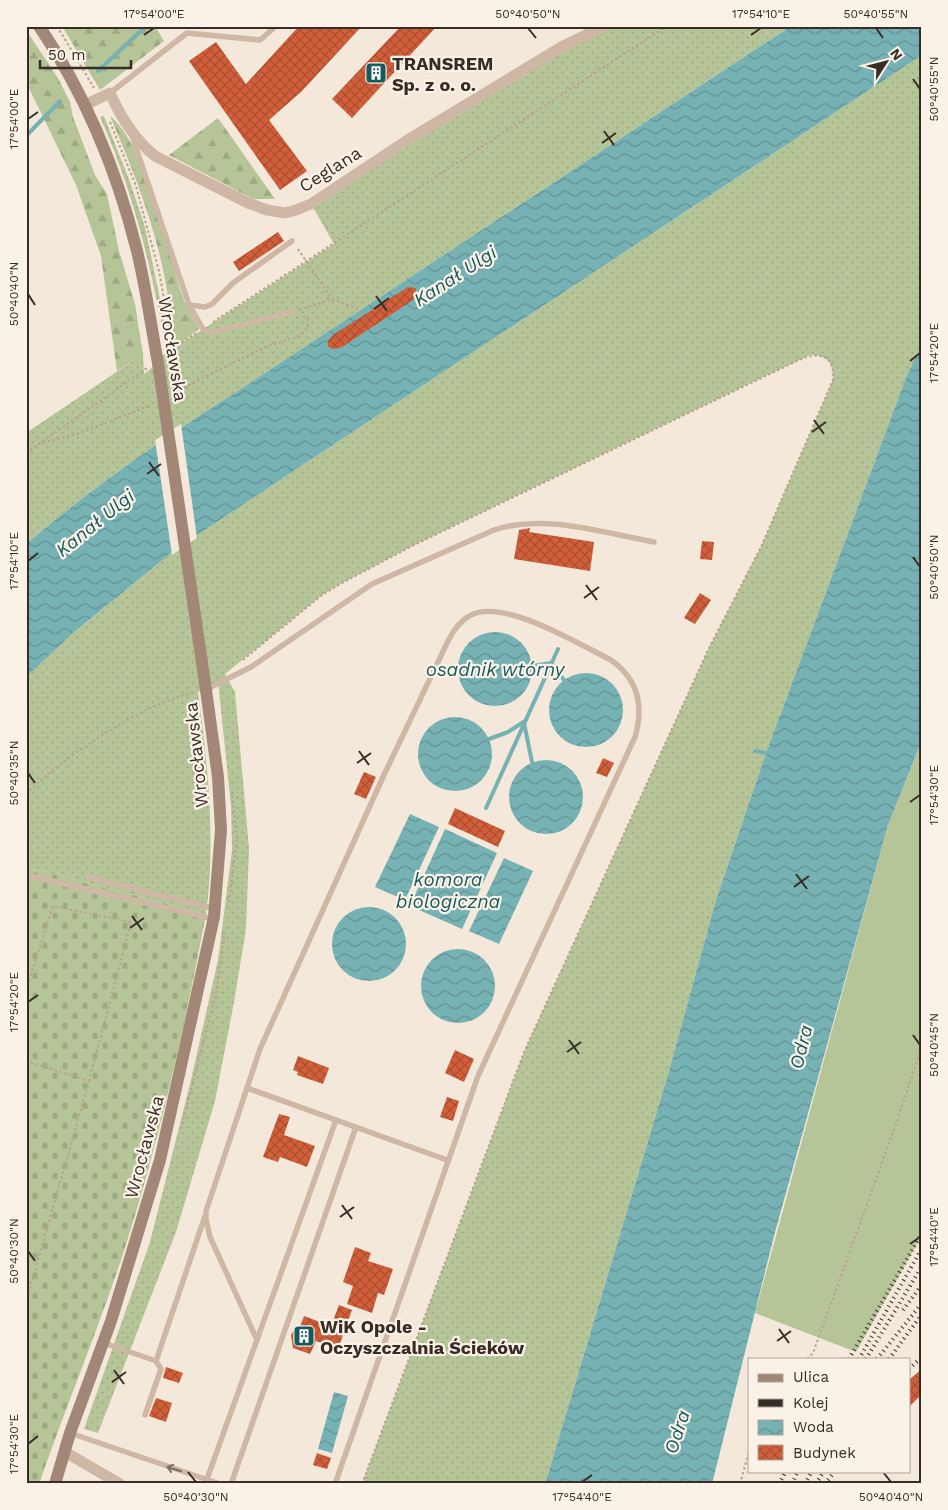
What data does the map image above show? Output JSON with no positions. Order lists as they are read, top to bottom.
{
  "streets": {
    "main road": ["Wrocławska"],
    "street": ["Ceglana"]
  },
  "water": [
    "Kanał Ulgi",
    "osadnik wtórny",
    "komora biologiczna",
    "Odra"
  ],
  "places": {
    "building": ["TRANSREM Sp. z o. o.", "WiK Opole - Oczyszczalnia Ścieków"]
  },
  "legend": [
    "Ulica",
    "Kolej",
    "Woda",
    "Budynek"
  ],
  "scale_bar": "50 m",
  "north": "top right",
  "coordinates": [
    "17°54'00\"E",
    "50°40'50\"N",
    "17°54'10\"E",
    "50°40'55\"N",
    "50°40'40\"N",
    "17°54'20\"E",
    "50°40'35\"N",
    "17°54'30\"E",
    "50°40'45\"N",
    "17°54'40\"E",
    "50°40'30\"N"
  ]
}
